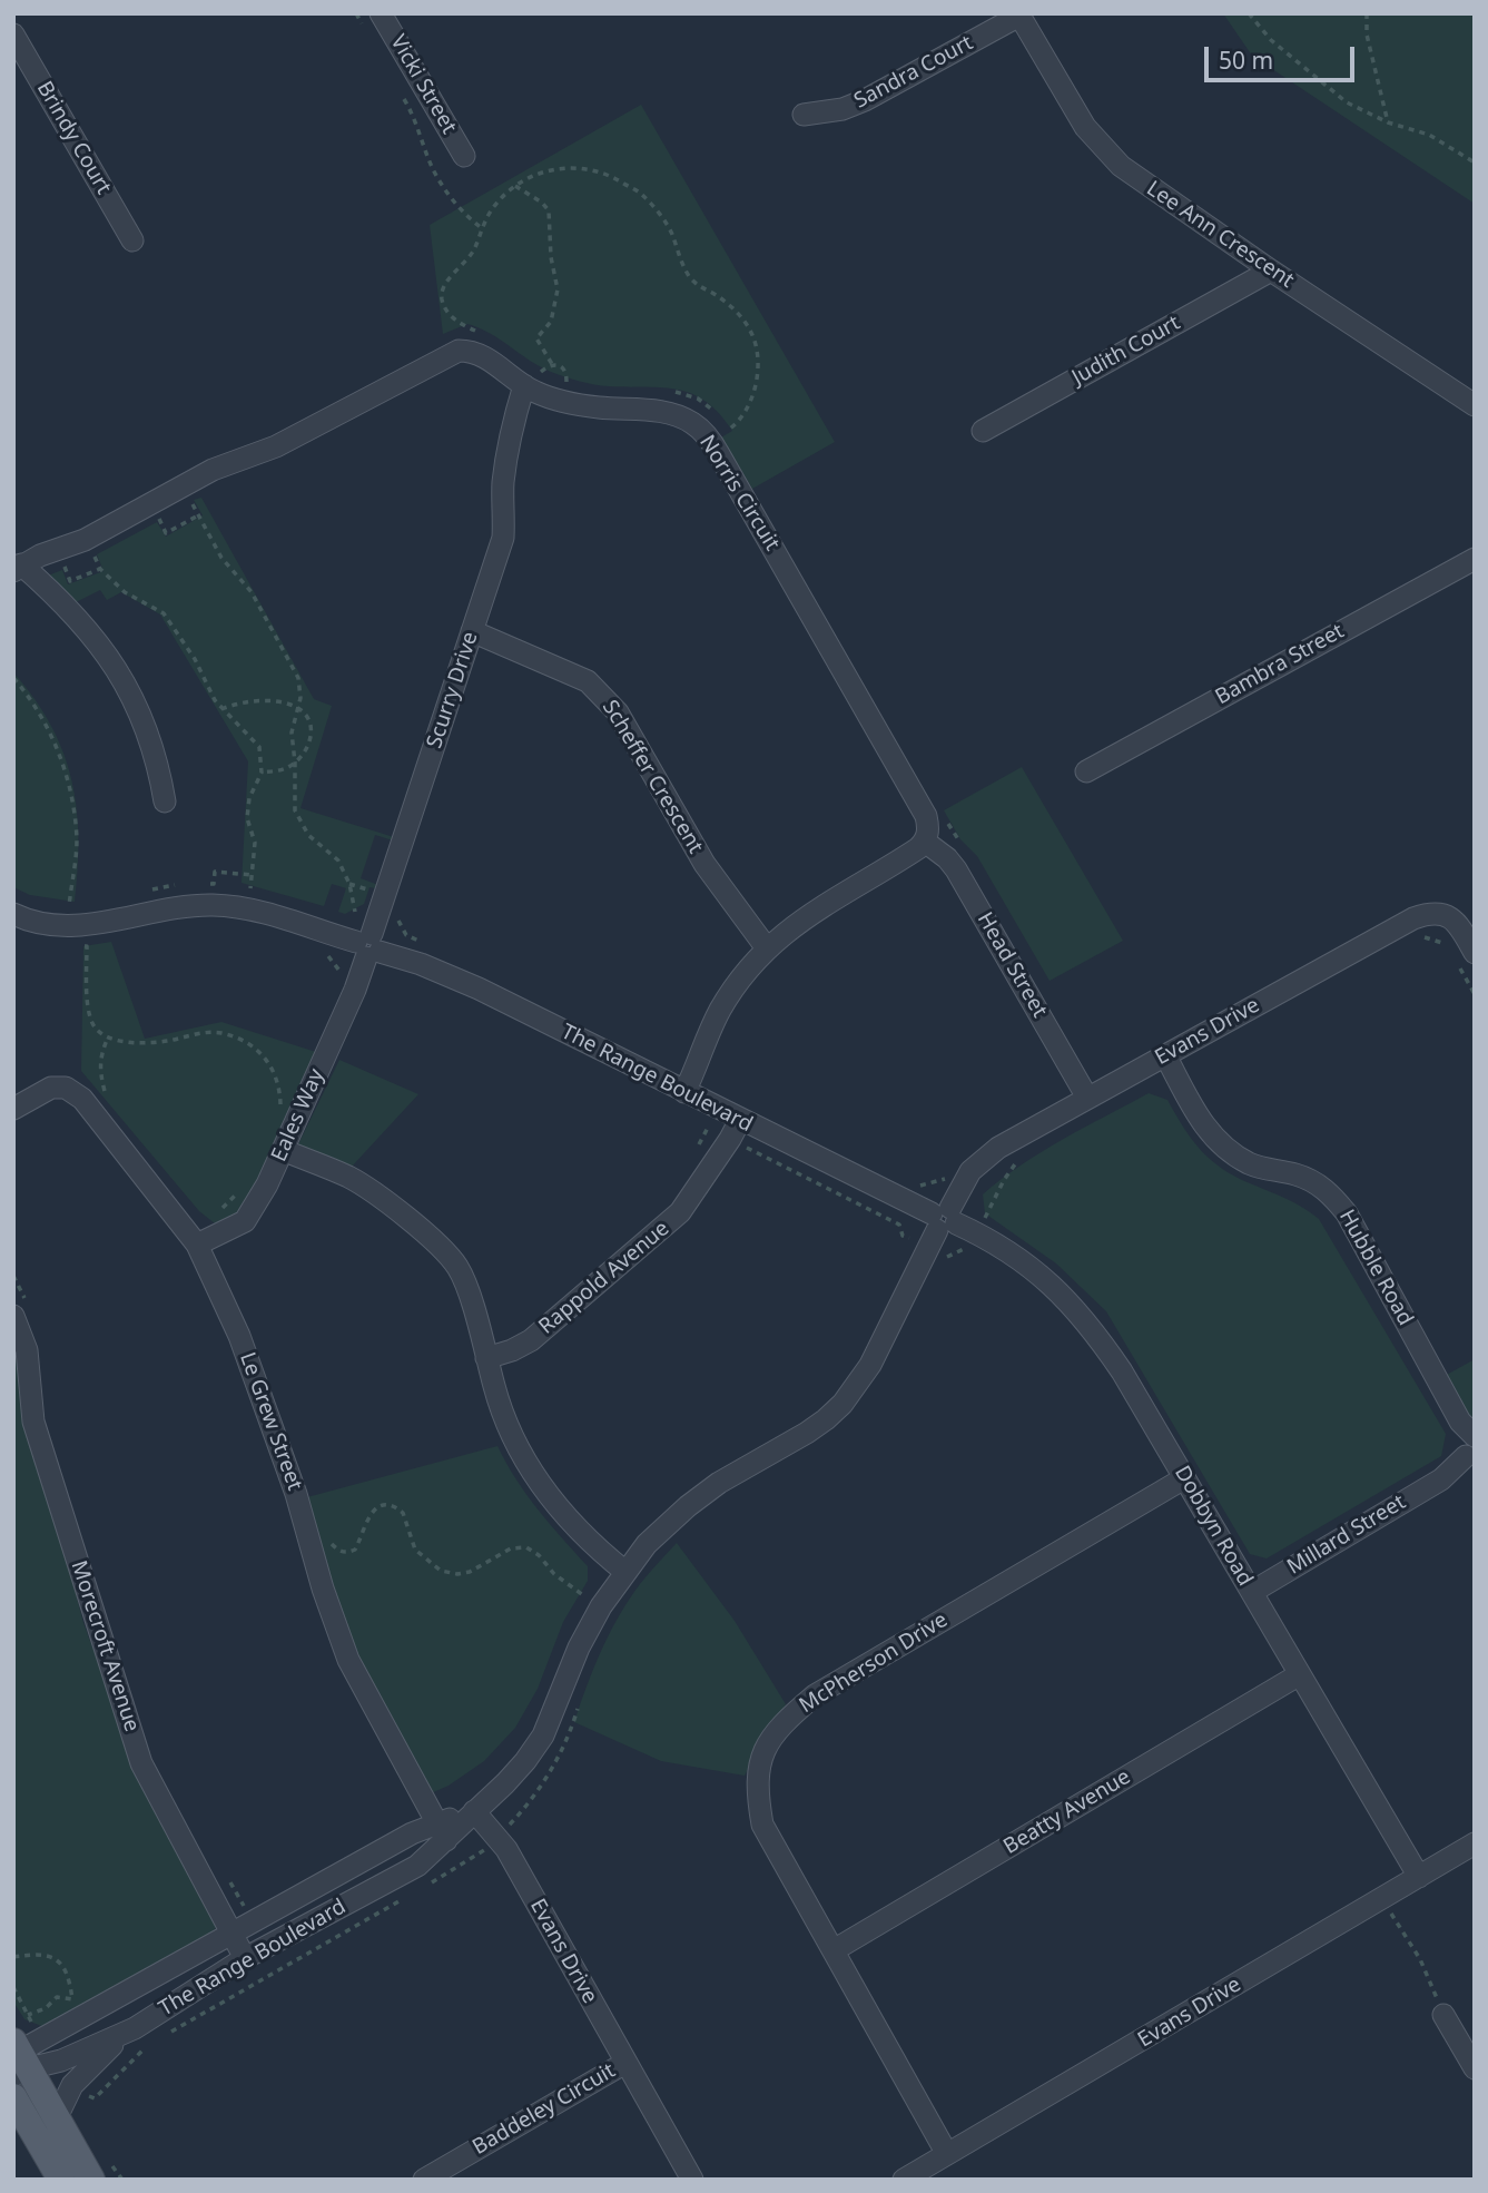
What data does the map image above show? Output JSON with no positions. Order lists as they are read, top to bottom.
{
  "streets": {
    "street": [
      "Sandra Court",
      "Vicki Street",
      "Brindy Court",
      "Lee Ann Crescent",
      "Judith Court",
      "Norris Circuit",
      "Bambra Street",
      "Scurry Drive",
      "Scheffer Crescent",
      "Head Street",
      "Evans Drive",
      "The Range Boulevard",
      "Eales Way",
      "Hubble Road",
      "Rappold Avenue",
      "Le Grew Street",
      "Dobbyn Road",
      "Millard Street",
      "Morecroft Avenue",
      "McPherson Drive",
      "Beatty Avenue",
      "Baddeley Circuit"
    ]
  },
  "crossings": [
    ["Sandra Court", "Lee Ann Crescent"],
    ["Lee Ann Crescent", "Judith Court"],
    ["Norris Circuit", "Scurry Drive"],
    ["Norris Circuit", "Head Street"],
    ["Scurry Drive", "Scheffer Crescent"],
    ["Scurry Drive", "The Range Boulevard"],
    ["Scurry Drive", "Eales Way"],
    ["Head Street", "Evans Drive"],
    ["Evans Drive", "The Range Boulevard"],
    ["Evans Drive", "Hubble Road"],
    ["Evans Drive", "Dobbyn Road"],
    ["Evans Drive", "McPherson Drive"],
    ["Evans Drive", "Baddeley Circuit"],
    ["The Range Boulevard", "Eales Way"],
    ["The Range Boulevard", "Rappold Avenue"],
    ["The Range Boulevard", "Le Grew Street"],
    ["The Range Boulevard", "Dobbyn Road"],
    ["The Range Boulevard", "Morecroft Avenue"],
    ["Eales Way", "Le Grew Street"],
    ["Hubble Road", "Millard Street"],
    ["Dobbyn Road", "Millard Street"],
    ["Dobbyn Road", "McPherson Drive"],
    ["Dobbyn Road", "Beatty Avenue"],
    ["McPherson Drive", "Beatty Avenue"]
  ],
  "scale_bar": "50 m"
}
